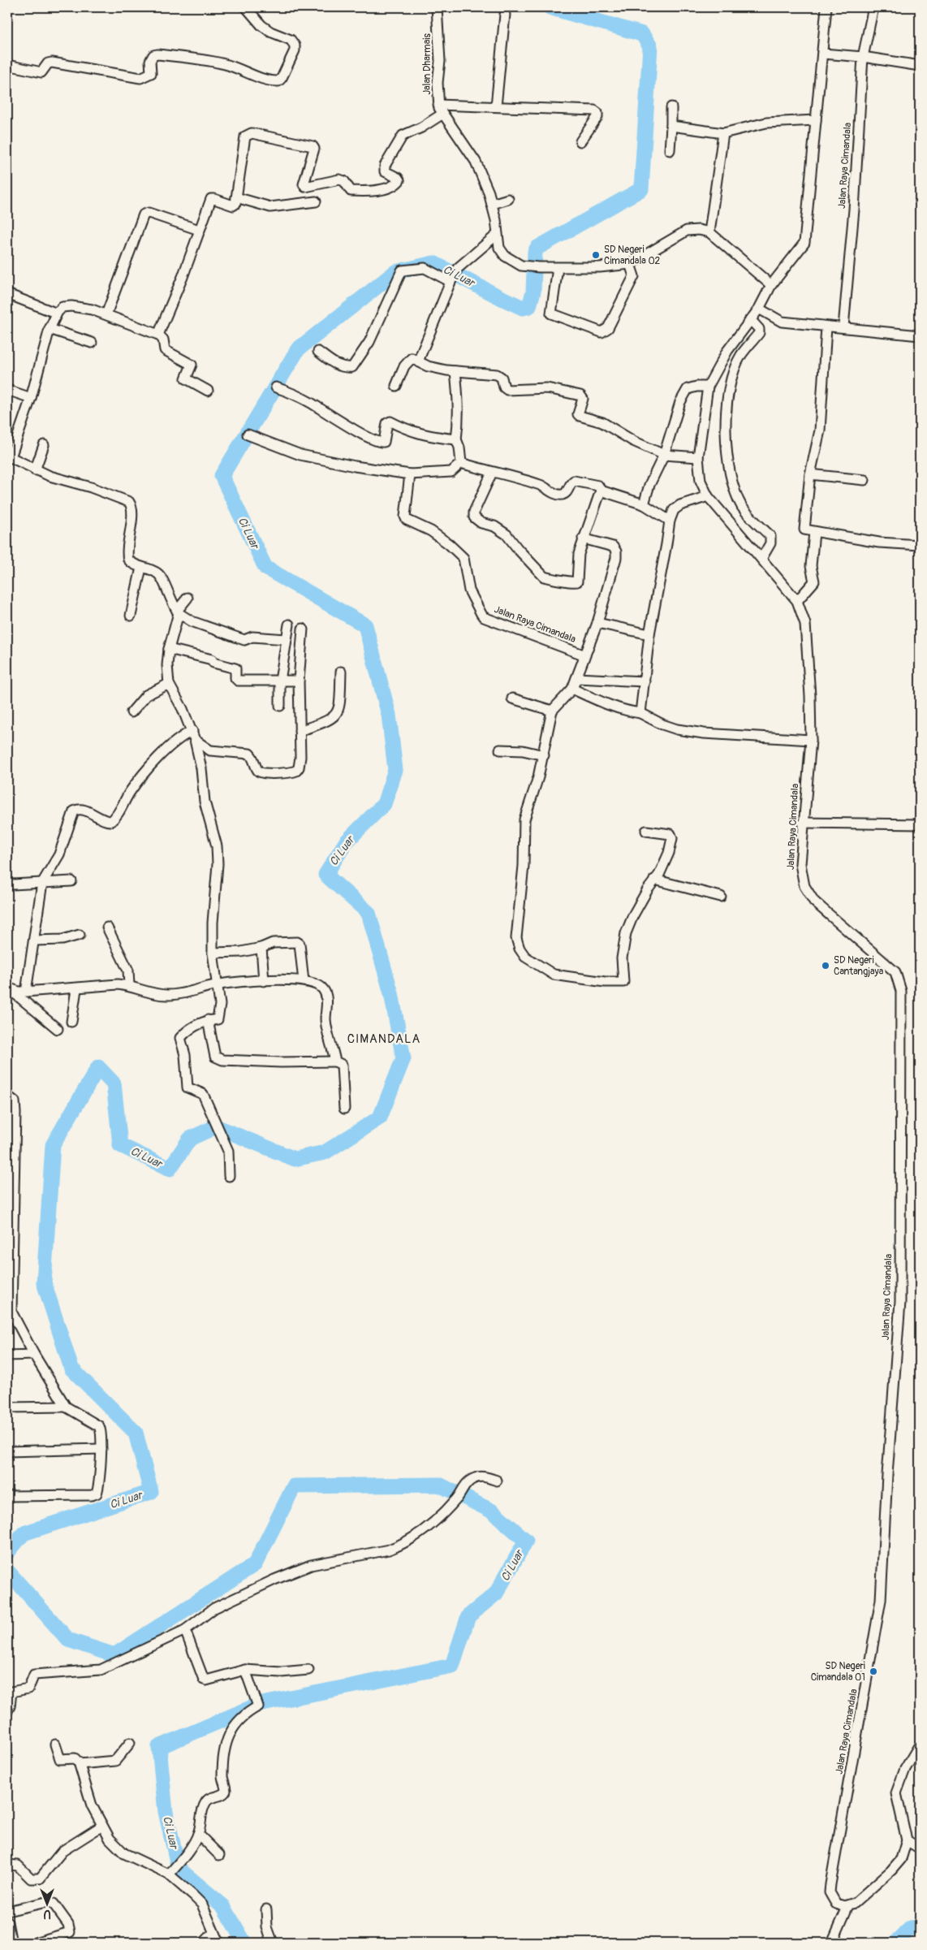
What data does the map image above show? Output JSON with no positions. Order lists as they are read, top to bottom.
{
  "streets": {
    "street": ["Jalan Dharmais", "Jalan Raya Cimandala"]
  },
  "districts": ["CIMANDALA"],
  "water": ["Ci Luar"],
  "places": ["SD Negeri Cimandala 02", "SD Negeri Cantangjaya", "SD Negeri Cimandala 01"],
  "north": "bottom"
}
